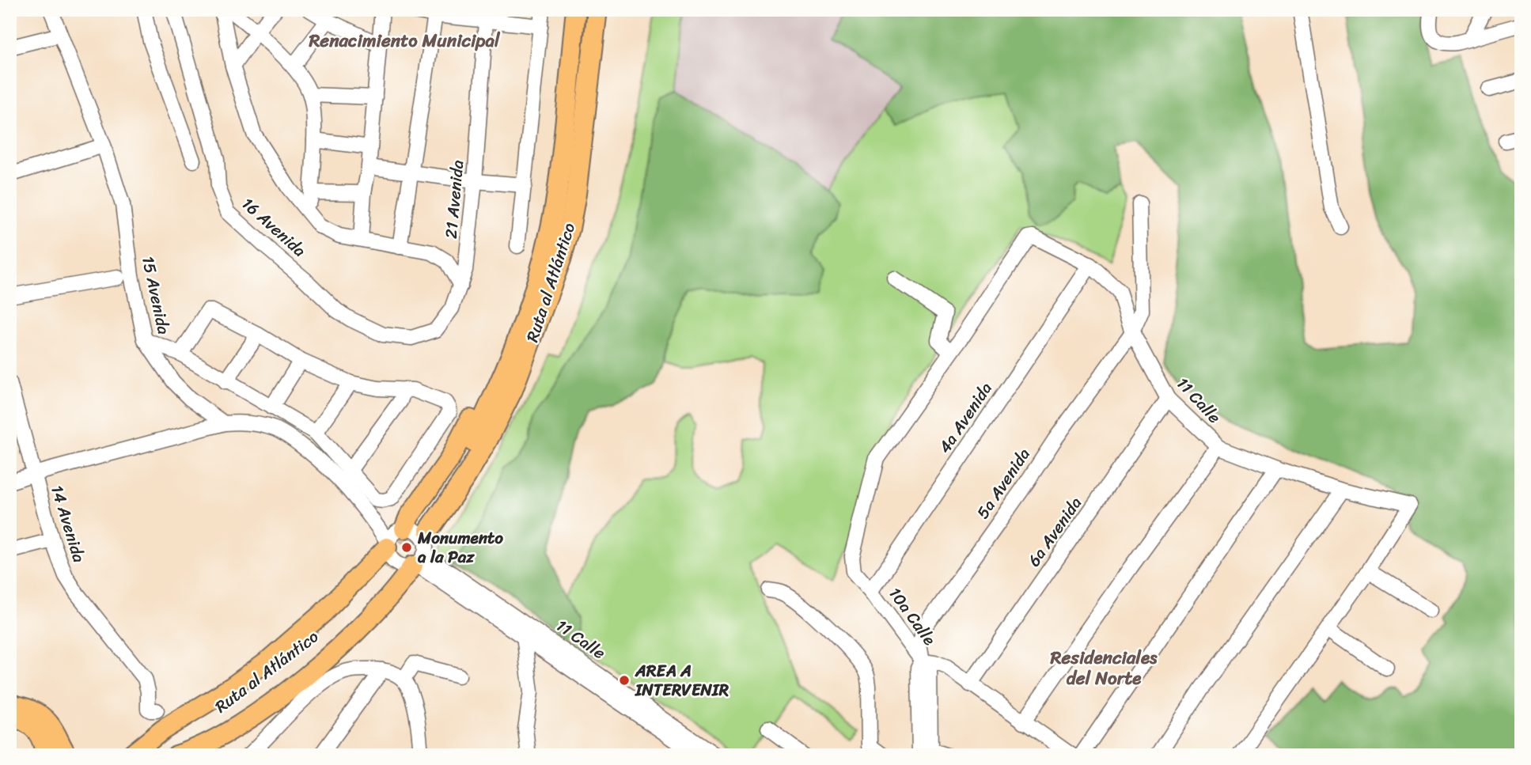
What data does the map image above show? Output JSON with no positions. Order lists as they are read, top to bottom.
{
  "streets": {
    "highway": ["Ruta al Atlántico"],
    "street": [
      "21 Avenida",
      "16 Avenida",
      "15 Avenida",
      "11 Calle",
      "4a Avenida",
      "5a Avenida",
      "14 Avenida",
      "6a Avenida",
      "10a Calle"
    ]
  },
  "crossings": [
    ["21 Avenida", "16 Avenida"],
    ["11 Calle", "4a Avenida"],
    ["11 Calle", "5a Avenida"],
    ["11 Calle", "6a Avenida"],
    ["11 Calle", "10a Calle"],
    ["4a Avenida", "10a Calle"],
    ["5a Avenida", "10a Calle"],
    ["6a Avenida", "10a Calle"]
  ],
  "districts": ["Renacimiento Municipal", "Residenciales del Norte"],
  "places": ["Monumento a la Paz", "AREA A INTERVENIR"]
}
